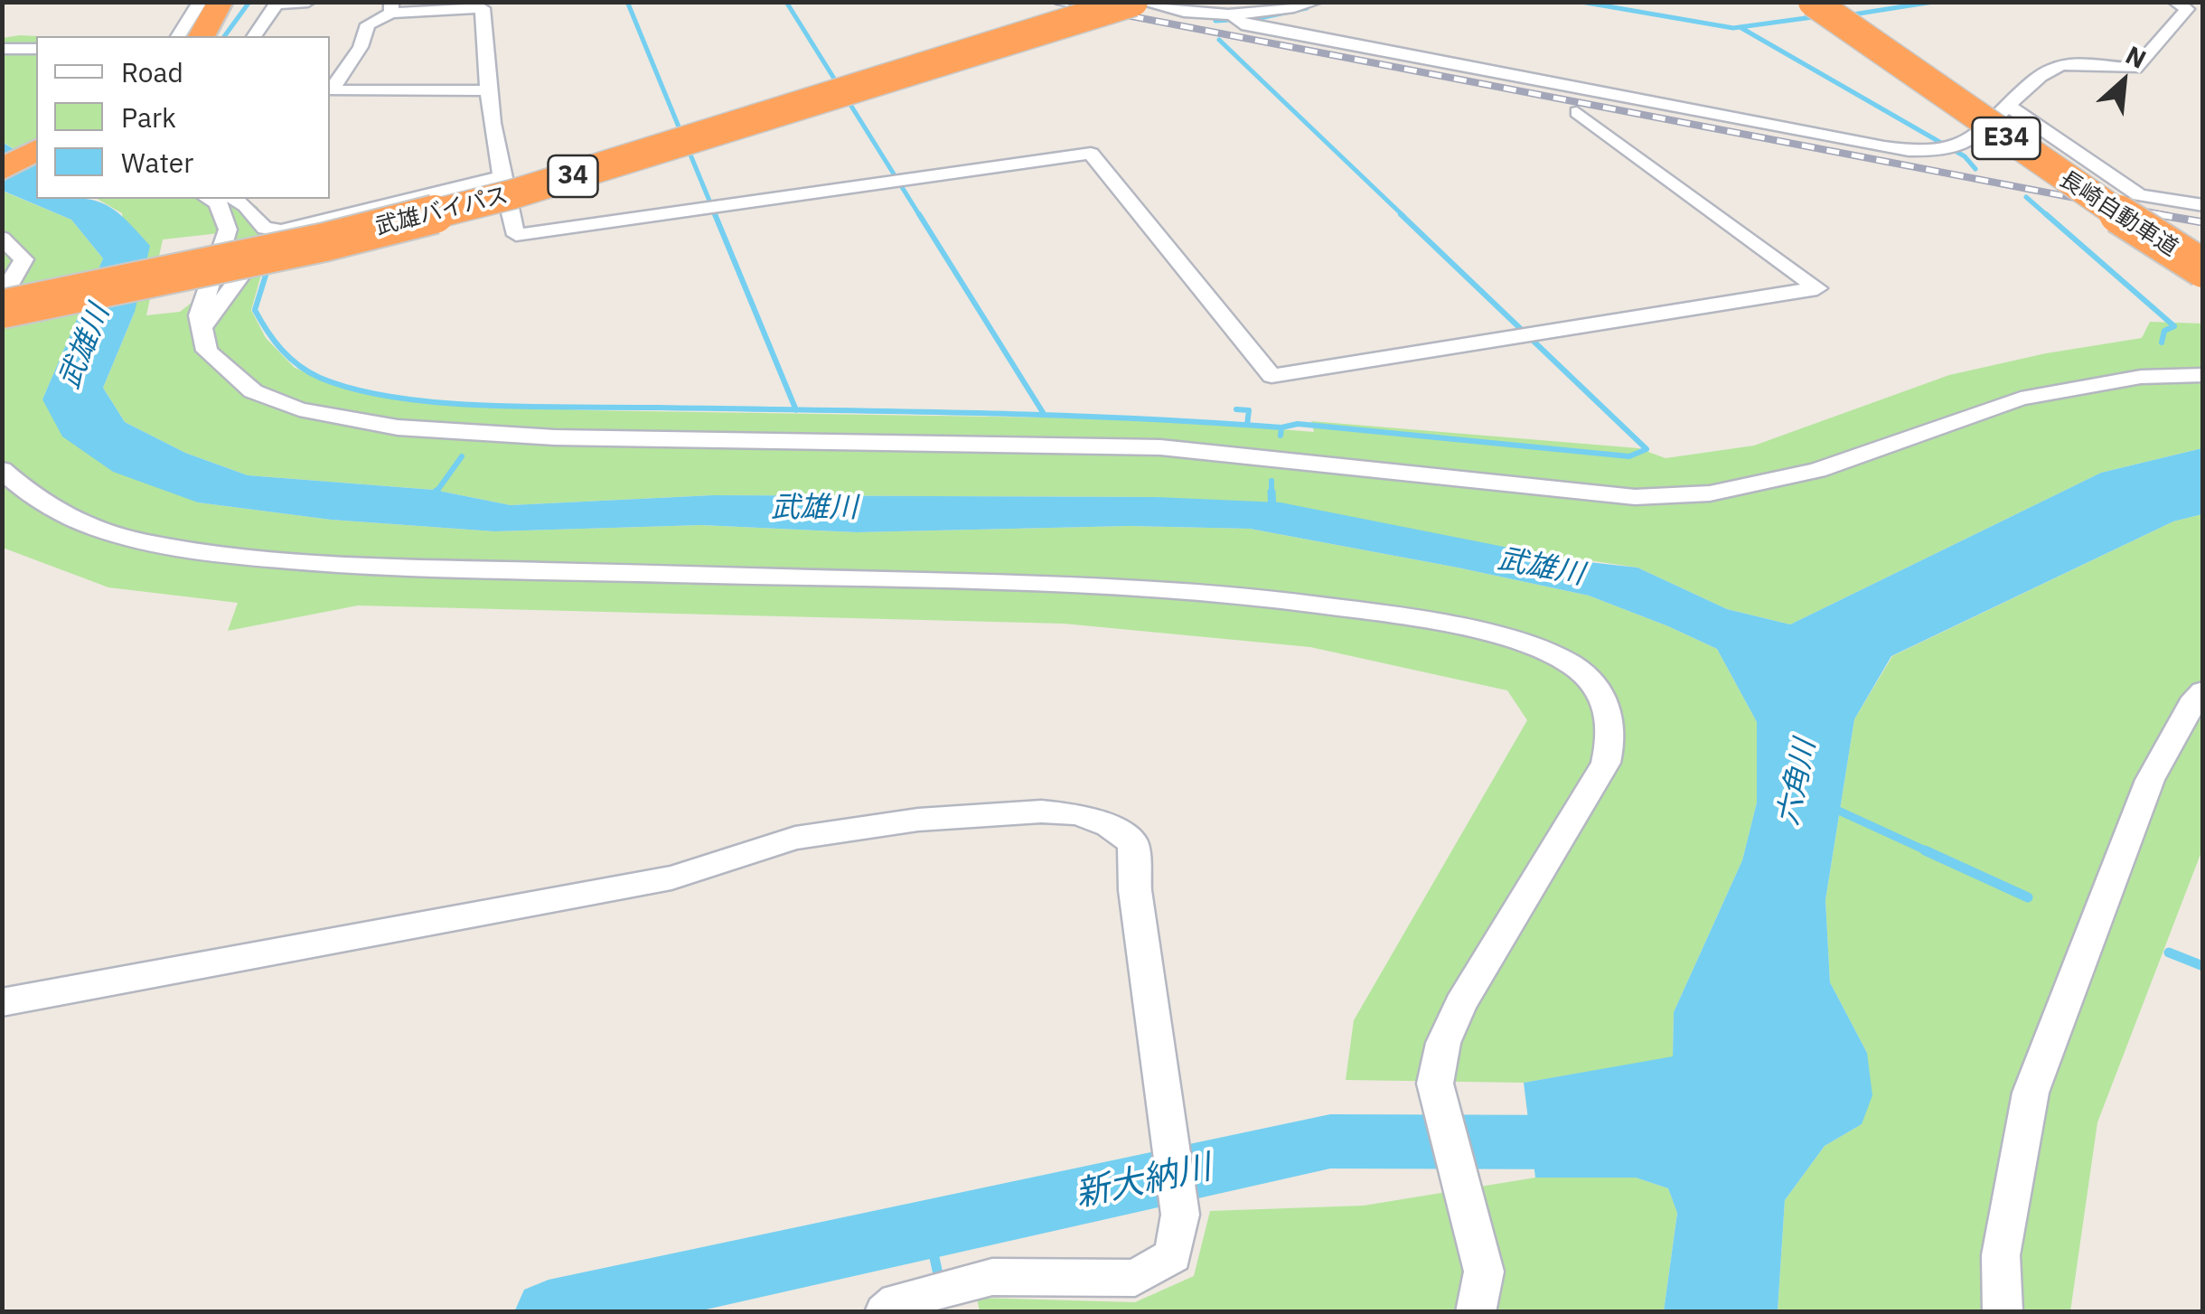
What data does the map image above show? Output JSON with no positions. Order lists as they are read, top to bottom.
{
  "streets": {
    "highway": [
      "E34",
      "34",
      "武雄バイパス",
      "長崎自動車道"
    ]
  },
  "water": ["武雄川", "六角川", "新大納川"],
  "legend": ["Road", "Park", "Water"],
  "north": "top right"
}
